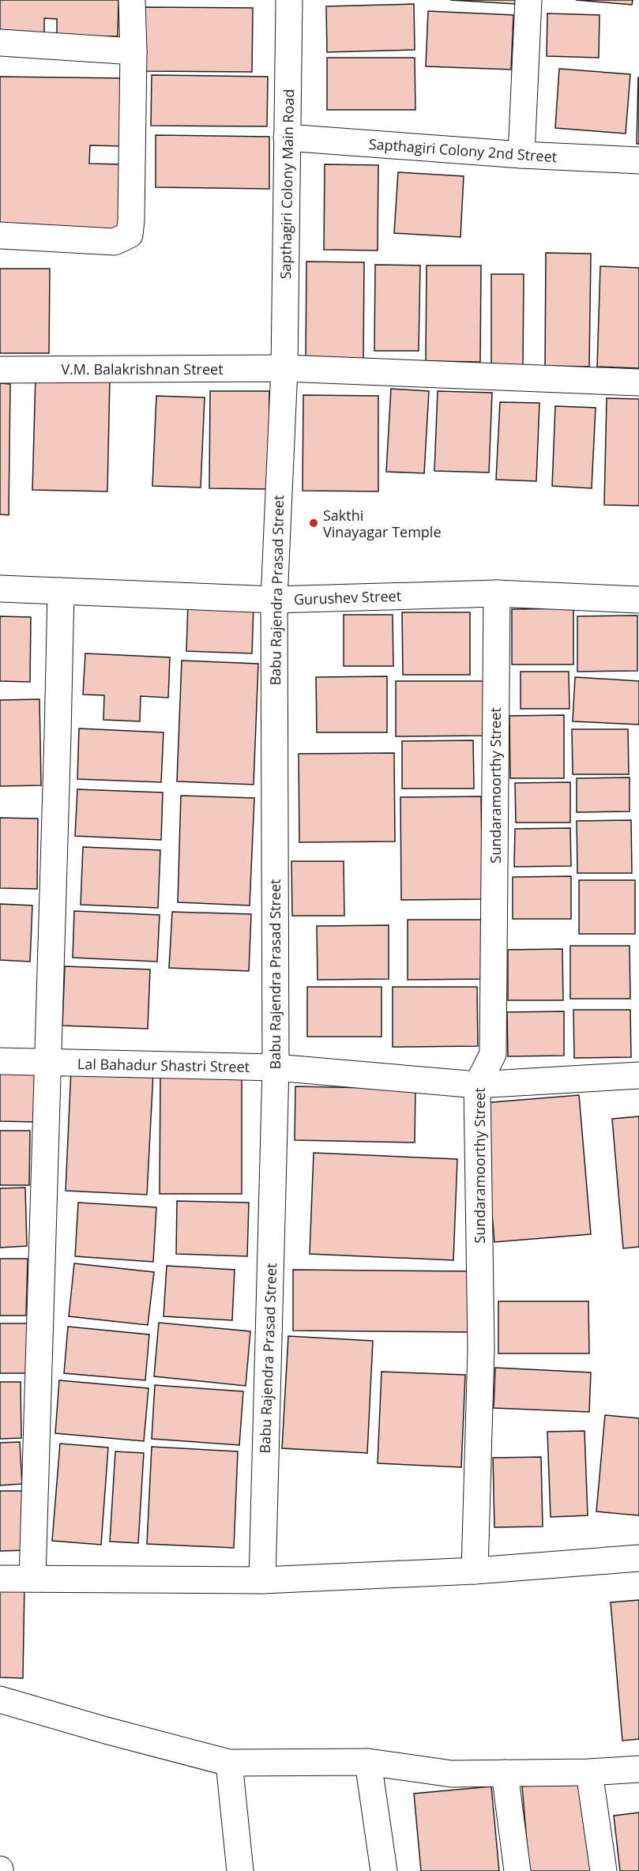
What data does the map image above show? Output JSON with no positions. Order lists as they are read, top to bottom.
{
  "streets": {
    "street": [
      "Sapthagiri Colony 2nd Street",
      "Sapthagiri Colony Main Road",
      "V.M. Balakrishnan Street",
      "Babu Rajendra Prasad Street",
      "Gurushev Street",
      "Sundaramoorthy Street",
      "Lal Bahadur Shastri Street"
    ]
  },
  "crossings": [
    ["Sapthagiri Colony 2nd Street", "Sapthagiri Colony Main Road"],
    ["Sapthagiri Colony Main Road", "V.M. Balakrishnan Street"],
    ["Sapthagiri Colony Main Road", "Babu Rajendra Prasad Street"],
    ["V.M. Balakrishnan Street", "Babu Rajendra Prasad Street"],
    ["Babu Rajendra Prasad Street", "Gurushev Street"],
    ["Babu Rajendra Prasad Street", "Lal Bahadur Shastri Street"],
    ["Gurushev Street", "Sundaramoorthy Street"],
    ["Sundaramoorthy Street", "Lal Bahadur Shastri Street"]
  ],
  "places": ["Sakthi Vinayagar Temple"]
}
